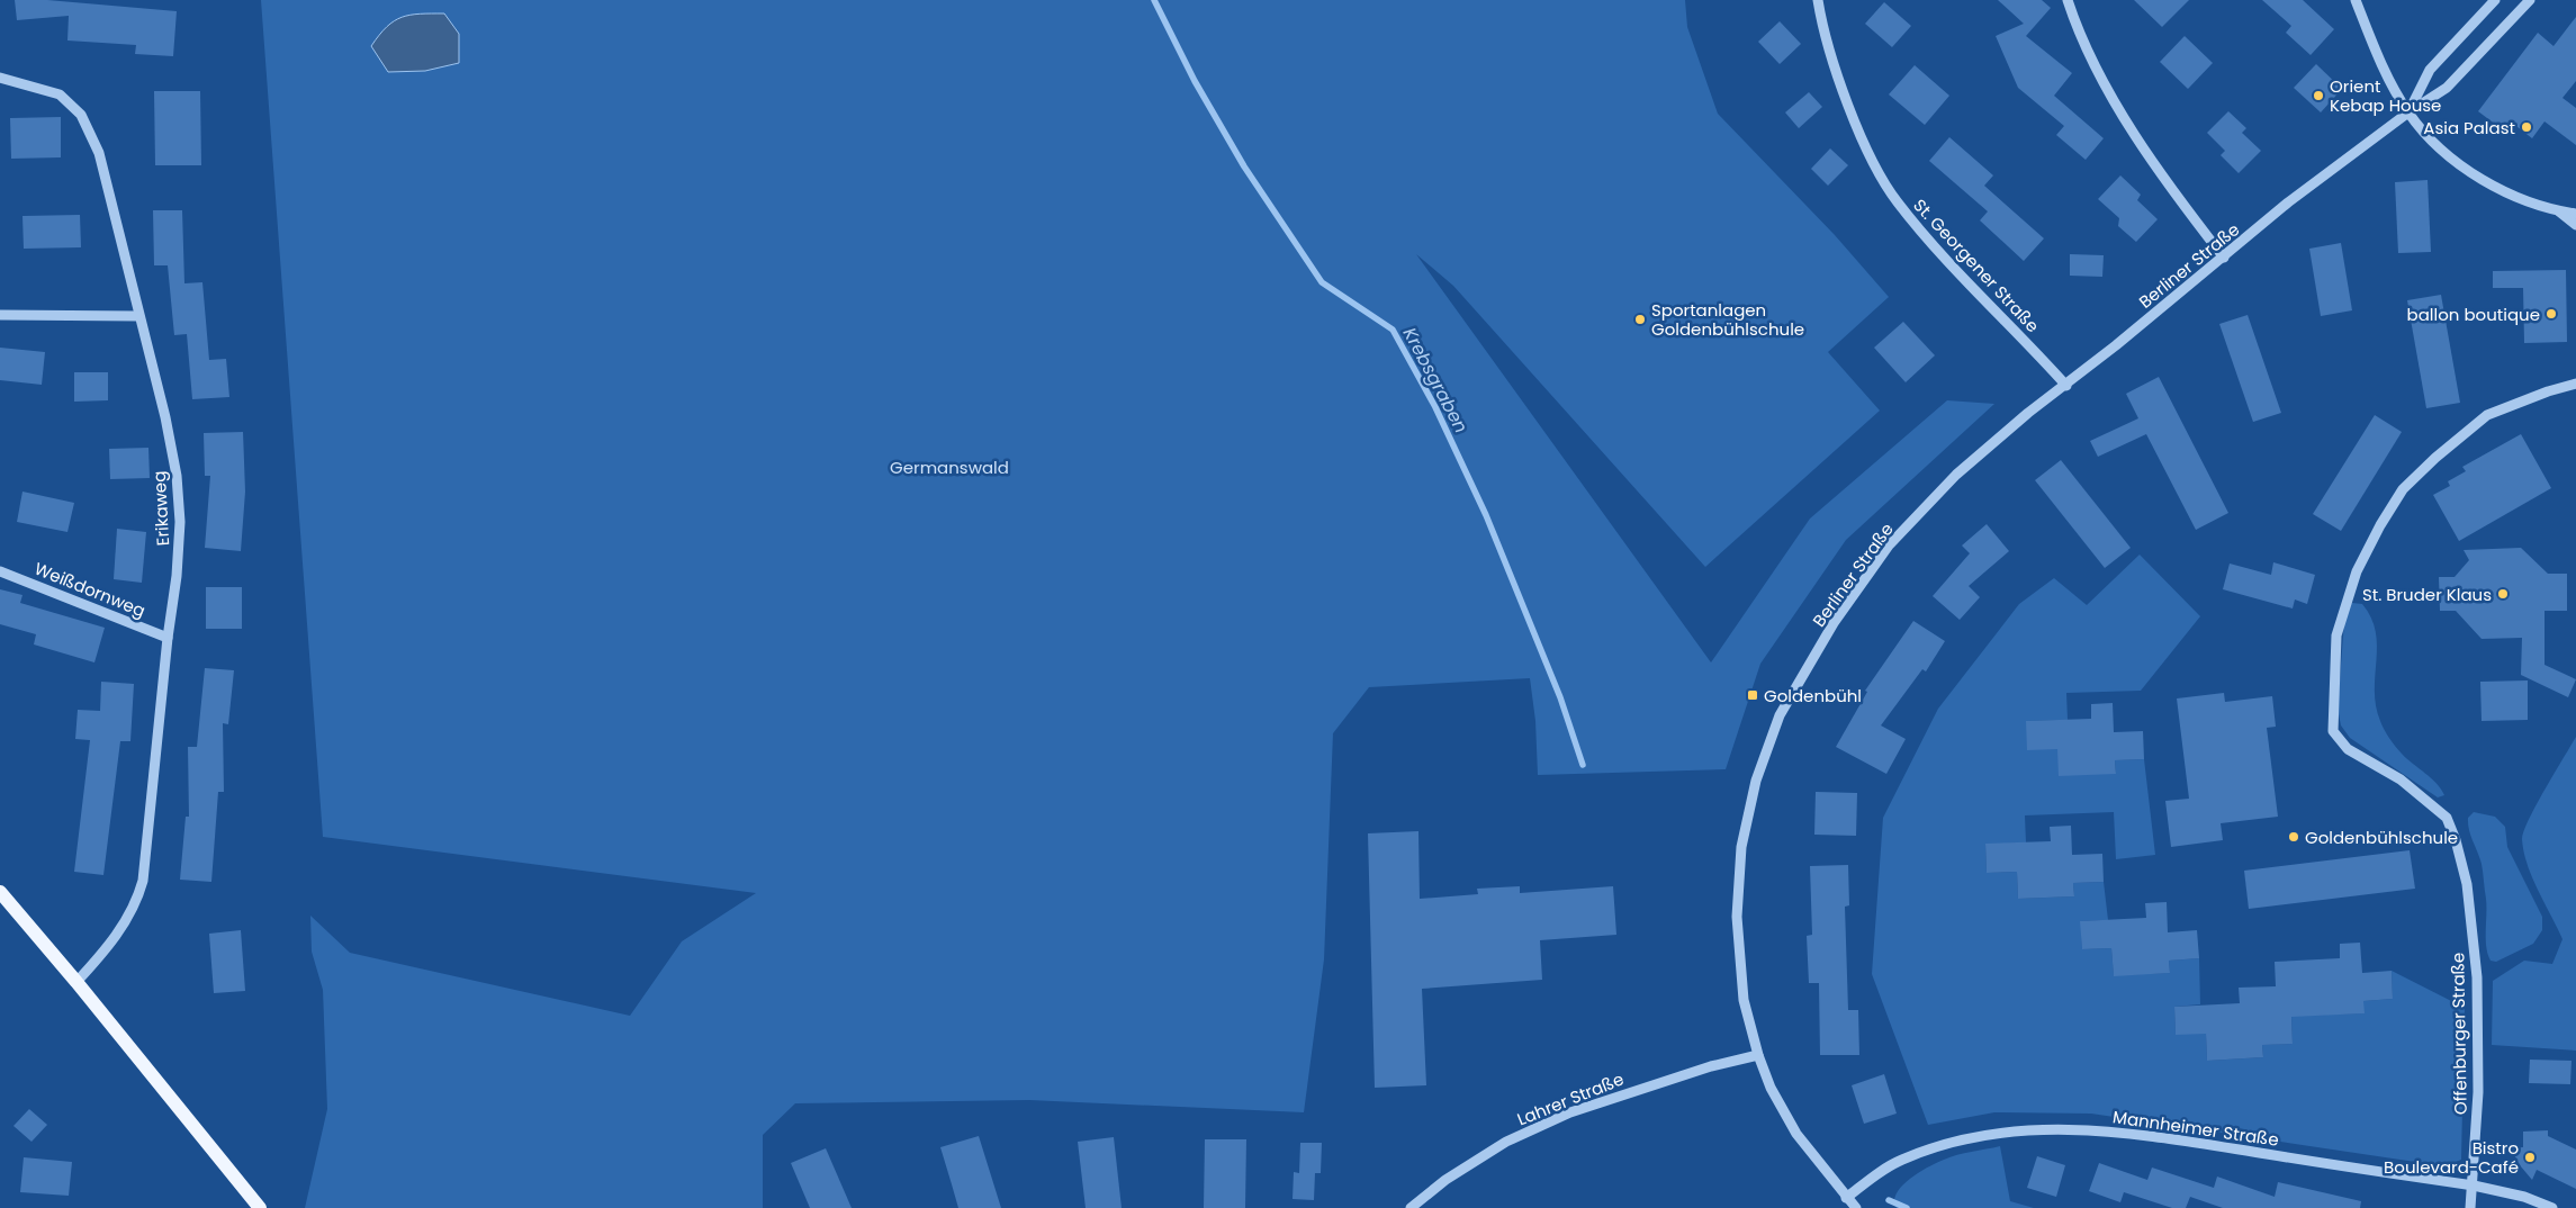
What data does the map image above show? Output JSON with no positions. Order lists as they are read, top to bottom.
{
  "streets": {
    "street": [
      "St. Georgener Straße",
      "Berliner Straße",
      "Erikaweg",
      "Weißdornweg",
      "Offenburger Straße",
      "Lahrer Straße",
      "Mannheimer Straße"
    ]
  },
  "crossings": [
    ["St. Georgener Straße", "Berliner Straße"],
    ["Berliner Straße", "Lahrer Straße"],
    ["Berliner Straße", "Mannheimer Straße"],
    ["Erikaweg", "Weißdornweg"],
    ["Offenburger Straße", "Mannheimer Straße"]
  ],
  "water": ["Krebsgraben"],
  "parks": ["Germanswald"],
  "places": {
    "other": [
      "Orient Kebap House",
      "Asia Palast",
      "ballon boutique",
      "Sportanlagen Goldenbühlschule",
      "St. Bruder Klaus",
      "Goldenbühlschule",
      "Bistro Boulevard-Café"
    ],
    "transit": ["Goldenbühl"]
  }
}
